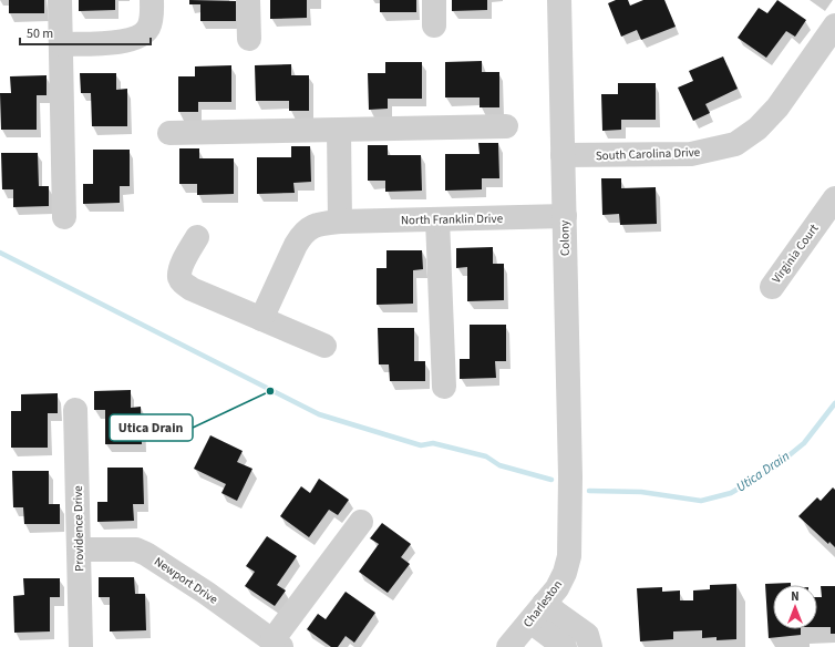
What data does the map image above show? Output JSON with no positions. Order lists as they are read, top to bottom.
{
  "streets": {
    "street": [
      "South Carolina Drive",
      "North Franklin Drive",
      "Colony",
      "Virginia Court",
      "Providence Drive",
      "Newport Drive",
      "Charleston"
    ]
  },
  "crossings": [
    ["South Carolina Drive", "Colony"],
    ["North Franklin Drive", "Colony"],
    ["Colony", "Charleston"],
    ["Providence Drive", "Newport Drive"]
  ],
  "water": ["Utica Drain"],
  "places": ["Utica Drain"],
  "scale_bar": "50 m",
  "north": "top"
}
